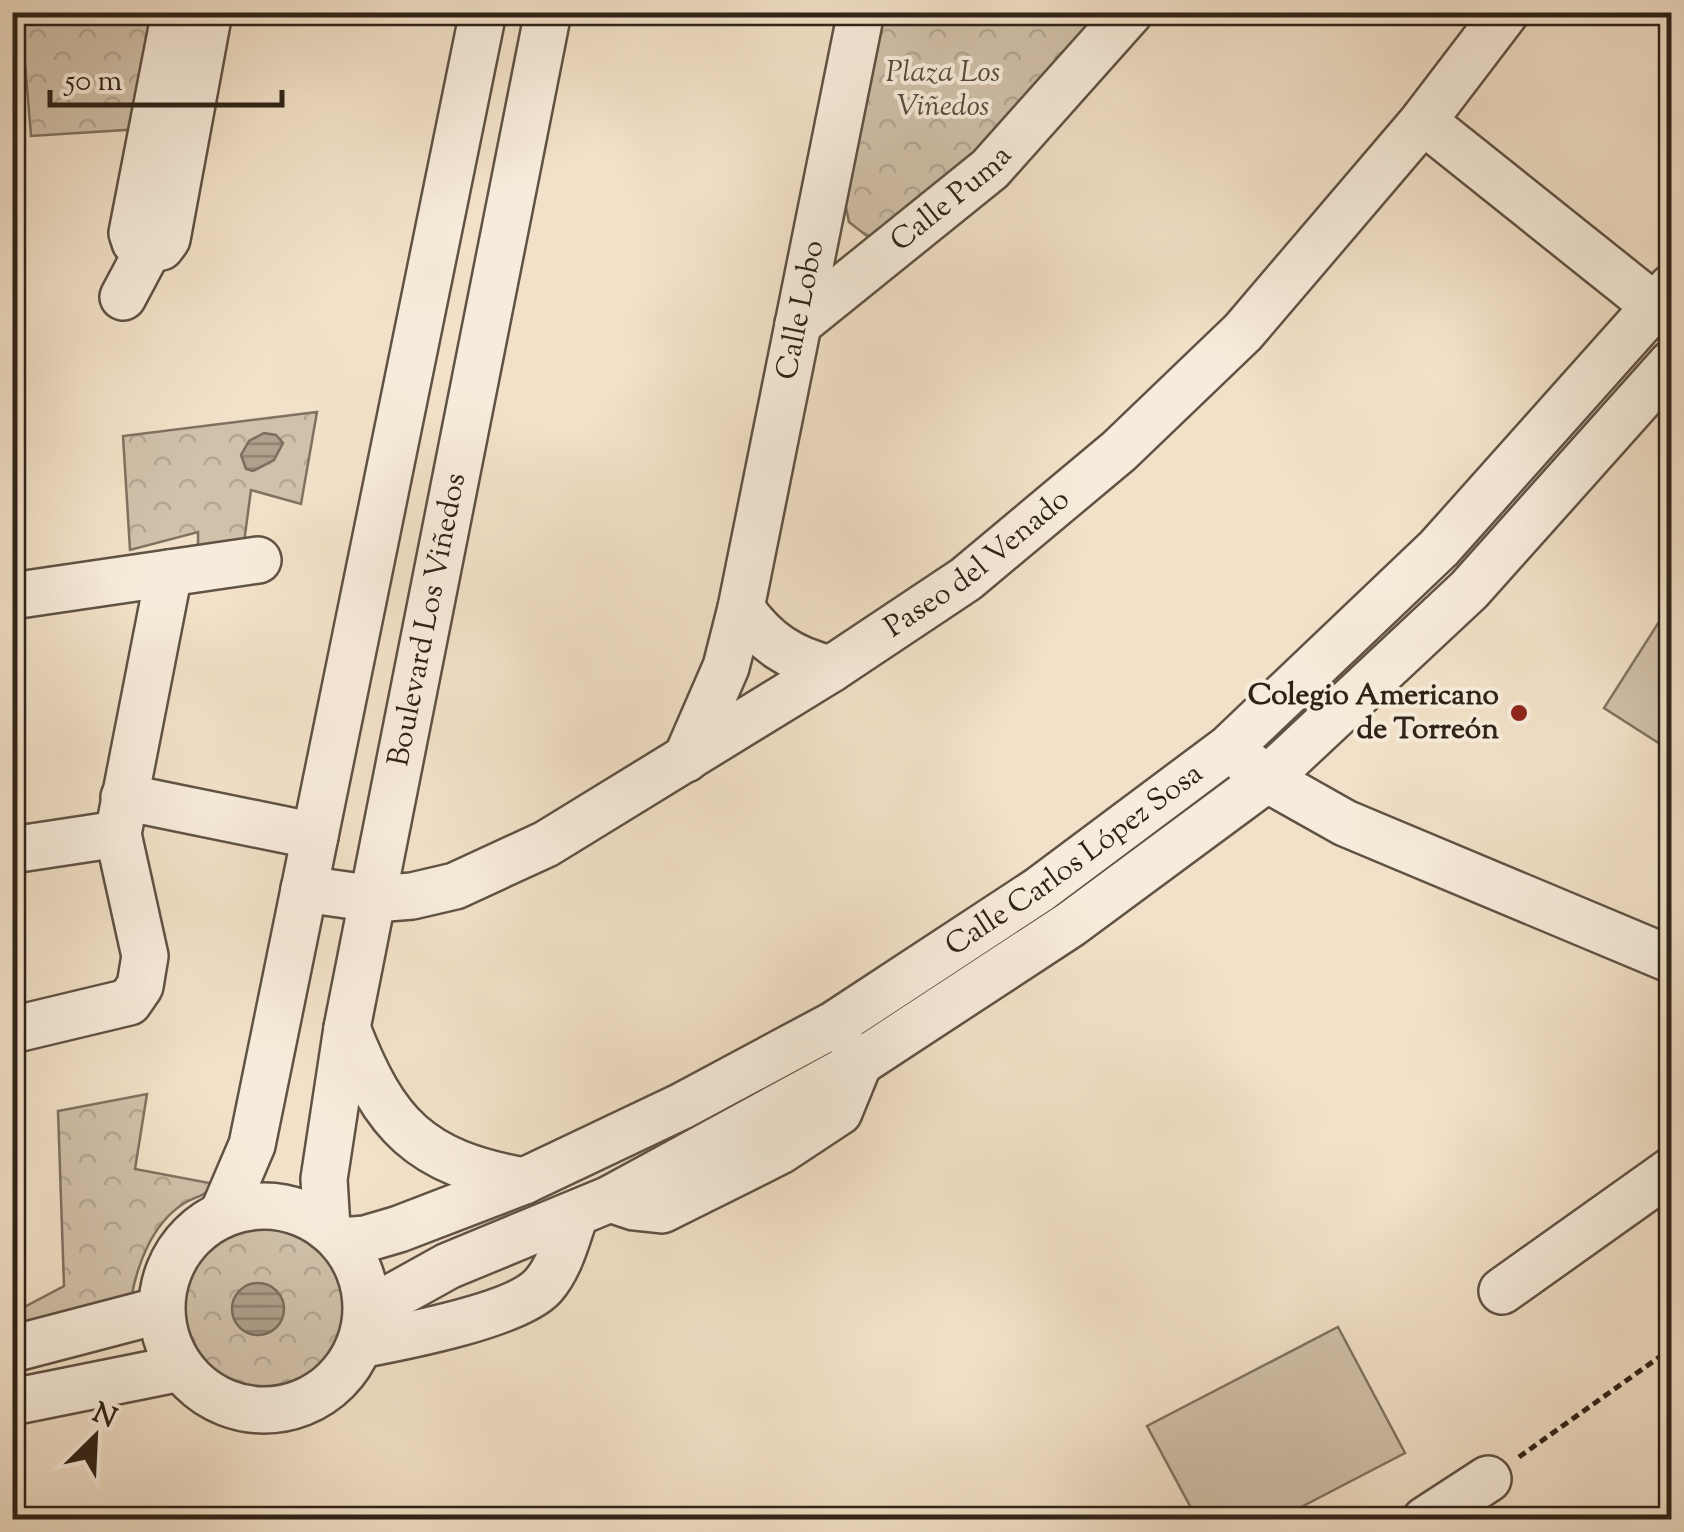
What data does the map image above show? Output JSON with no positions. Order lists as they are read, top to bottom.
{
  "streets": {
    "street": [
      "Calle Puma",
      "Calle Lobo",
      "Paseo del Venado",
      "Boulevard Los Viñedos",
      "Calle Carlos López Sosa"
    ]
  },
  "crossings": [
    ["Calle Puma", "Calle Lobo"],
    ["Calle Lobo", "Paseo del Venado"],
    ["Paseo del Venado", "Boulevard Los Viñedos"],
    ["Boulevard Los Viñedos", "Calle Carlos López Sosa"]
  ],
  "parks": ["Plaza Los Viñedos"],
  "places": ["Colegio Americano de Torreón"],
  "scale_bar": "50 m",
  "north": "top right"
}
